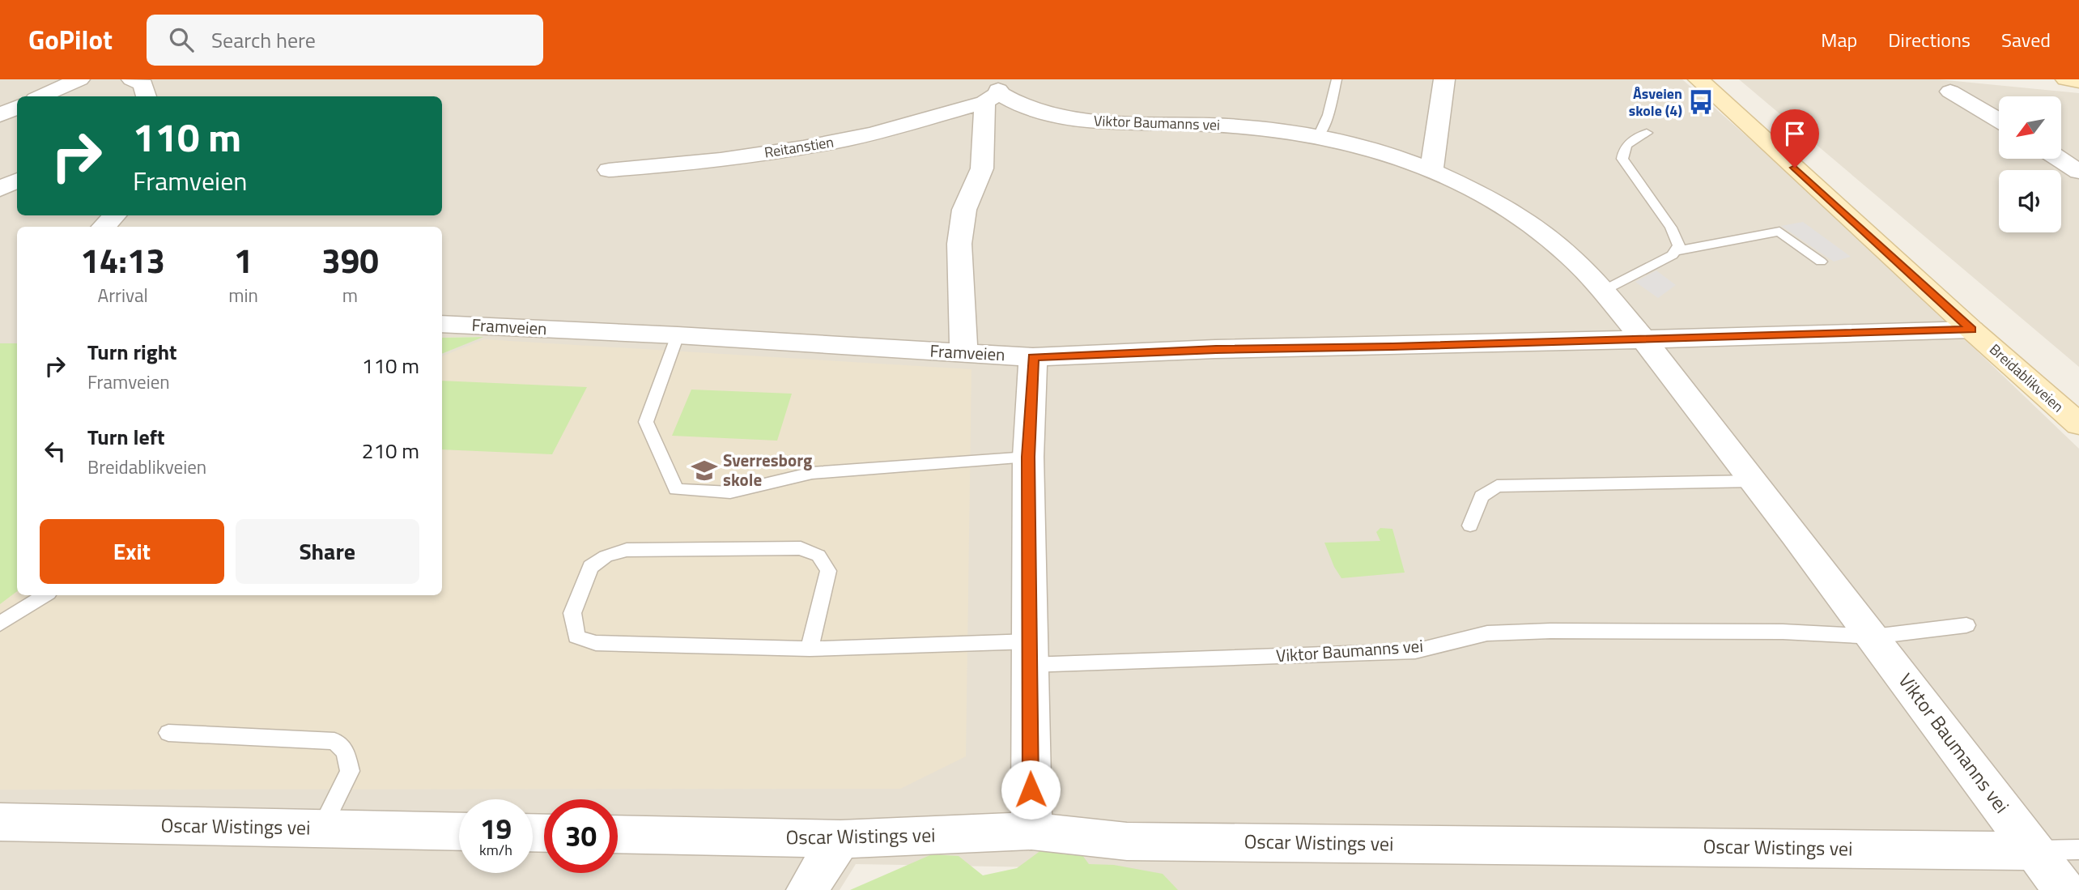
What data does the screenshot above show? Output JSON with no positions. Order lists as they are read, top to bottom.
{
  "streets": {
    "street": [
      "Viktor Baumanns vei",
      "Reitanstien",
      "Framveien",
      "Breidablikveien",
      "Oscar Wistings vei"
    ]
  },
  "crossings": [
    ["Viktor Baumanns vei", "Reitanstien"],
    ["Viktor Baumanns vei", "Framveien"],
    ["Viktor Baumanns vei", "Oscar Wistings vei"],
    ["Framveien", "Breidablikveien"]
  ],
  "places": {
    "bus stop": ["Åsveien skole (4)"],
    "school or university": ["Sverresborg skole"]
  },
  "north": "bottom left",
  "page": {
    "header": "GoPilot",
    "search": "Search here",
    "nav": ["Map", "Directions", "Saved"],
    "turn": ["110 m", "Framveien"],
    "eta": [
      "14:13",
      "Arrival",
      "1",
      "min",
      "390",
      "m"
    ],
    "list": [
      {
        "name": "Turn right",
        "note": "Framveien",
        "value": "110 m"
      },
      {
        "name": "Turn left",
        "note": "Breidablikveien",
        "value": "210 m"
      }
    ],
    "buttons": ["Exit", "Share"],
    "speed": "19 km/h",
    "limit": "30"
  }
}
